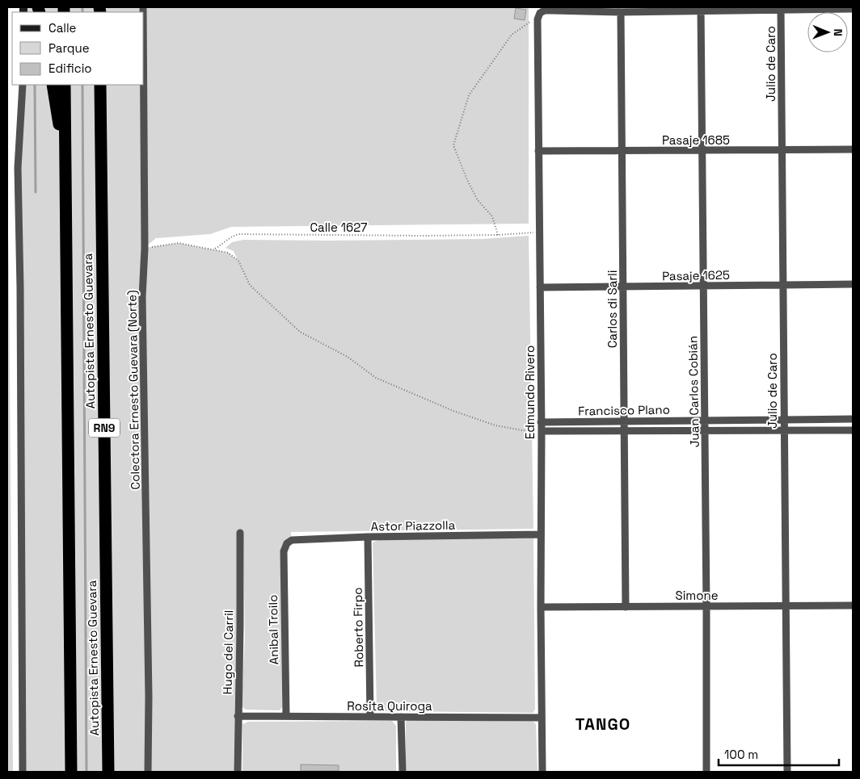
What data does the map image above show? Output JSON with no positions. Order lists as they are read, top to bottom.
{
  "streets": {
    "highway": ["Autopista Ernesto Guevara", "RN9"],
    "street": [
      "Julio de Caro",
      "Pasaje 1685",
      "Pasaje 1625",
      "Carlos di Sarli",
      "Colectora Ernesto Guevara (Norte)",
      "Juan Carlos Cobián",
      "Edmundo Rivero",
      "Francisco Plano",
      "Astor Piazzolla",
      "Simone",
      "Roberto Firpo",
      "Anibal Troilo",
      "Hugo del Carril",
      "Rosita Quiroga"
    ],
    "path": ["Calle 1627"]
  },
  "crossings": [
    ["Julio de Caro", "Pasaje 1685"],
    ["Julio de Caro", "Pasaje 1625"],
    ["Julio de Caro", "Francisco Plano"],
    ["Julio de Caro", "Simone"],
    ["Pasaje 1685", "Carlos di Sarli"],
    ["Pasaje 1685", "Juan Carlos Cobián"],
    ["Pasaje 1685", "Edmundo Rivero"],
    ["Calle 1627", "Edmundo Rivero"],
    ["Pasaje 1625", "Carlos di Sarli"],
    ["Pasaje 1625", "Juan Carlos Cobián"],
    ["Pasaje 1625", "Edmundo Rivero"],
    ["Carlos di Sarli", "Francisco Plano"],
    ["Carlos di Sarli", "Simone"],
    ["Juan Carlos Cobián", "Francisco Plano"],
    ["Juan Carlos Cobián", "Simone"],
    ["Edmundo Rivero", "Francisco Plano"],
    ["Edmundo Rivero", "Astor Piazzolla"],
    ["Edmundo Rivero", "Simone"],
    ["Edmundo Rivero", "Rosita Quiroga"],
    ["Astor Piazzolla", "Roberto Firpo"],
    ["Astor Piazzolla", "Anibal Troilo"],
    ["Roberto Firpo", "Rosita Quiroga"],
    ["Anibal Troilo", "Rosita Quiroga"],
    ["Hugo del Carril", "Rosita Quiroga"]
  ],
  "districts": ["TANGO"],
  "legend": ["Calle", "Parque", "Edificio"],
  "scale_bar": "100 m",
  "north": "right"
}
